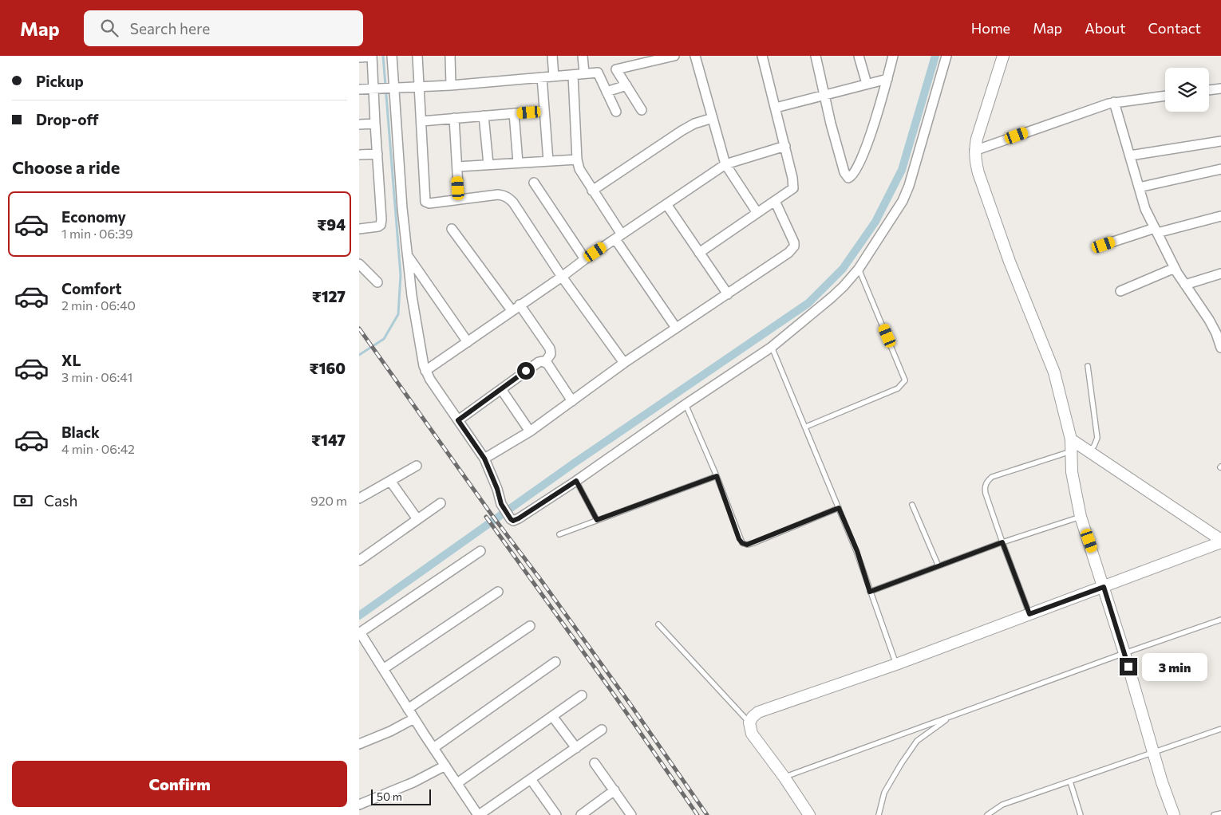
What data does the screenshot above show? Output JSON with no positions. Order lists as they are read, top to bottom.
{
  "scale_bar": "50 m",
  "page": {
    "header": "Map",
    "search": "Search here",
    "nav": [
      "Home",
      "Map",
      "About",
      "Contact"
    ],
    "banner": ["Pickup", "Drop-off"],
    "heading": "Choose a ride",
    "list": [
      {
        "name": "Economy",
        "note": "1 min · 06:39",
        "value": "₹94"
      },
      {
        "name": "Comfort",
        "note": "2 min · 06:40",
        "value": "₹127"
      },
      {
        "name": "XL",
        "note": "3 min · 06:41",
        "value": "₹160"
      },
      {
        "name": "Black",
        "note": "4 min · 06:42",
        "value": "₹147"
      }
    ],
    "pay": ["Cash", "920 m"],
    "bubble": "3 min",
    "buttons": "Confirm",
    "scale": "50 m"
  }
}
